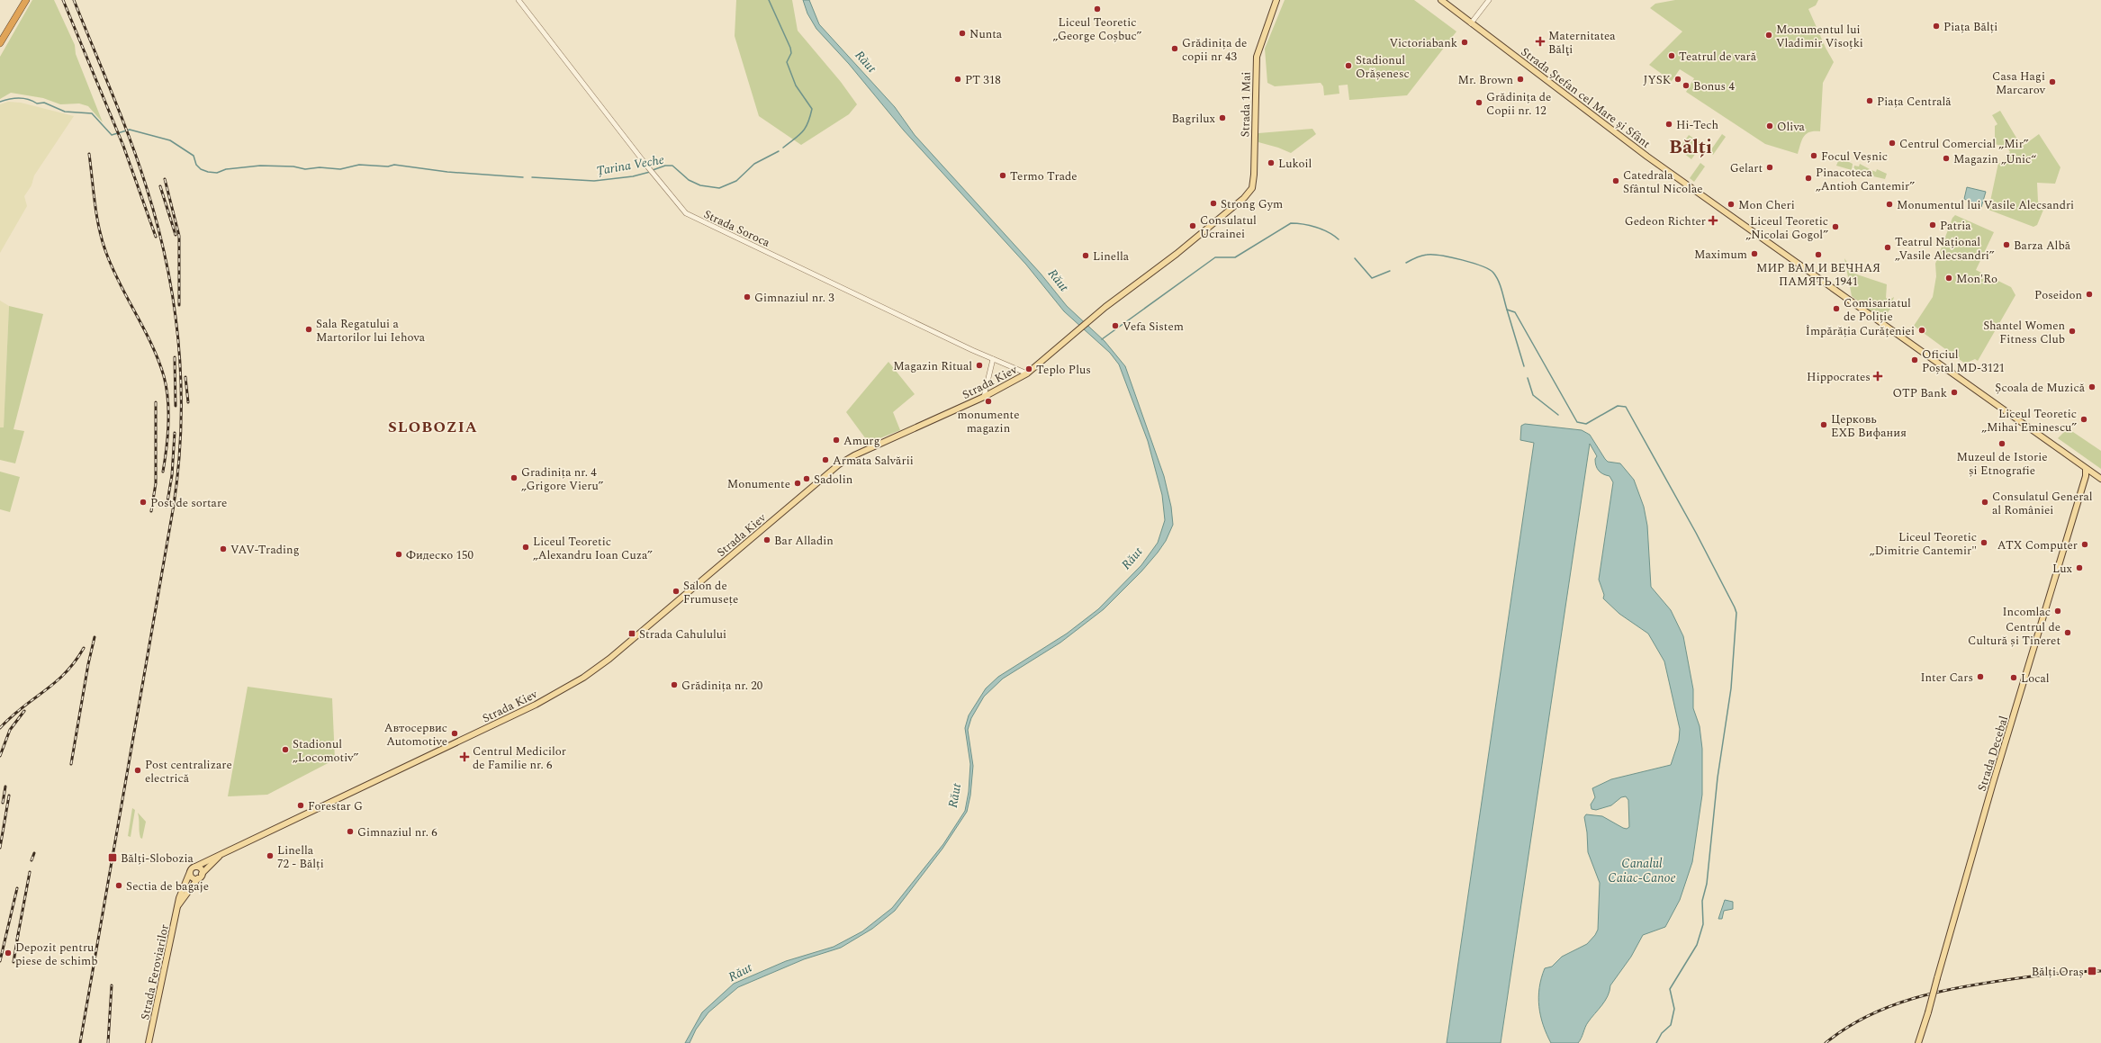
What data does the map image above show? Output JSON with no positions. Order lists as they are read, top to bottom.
{
  "streets": {
    "main road": [
      "Strada Ștefan cel Mare și Sfânt",
      "Strada 1 Mai",
      "Strada Kiev",
      "Strada Decebal",
      "Strada Feroviarilor"
    ],
    "street": ["Strada Soroca"]
  },
  "crossings": [
    ["Strada Ștefan cel Mare și Sfânt", "Strada Decebal"],
    ["Strada 1 Mai", "Strada Kiev"],
    ["Strada Soroca", "Strada Kiev"],
    ["Strada Kiev", "Strada Feroviarilor"]
  ],
  "districts": ["Bălți", "SLOBOZIA"],
  "water": ["Răut", "Țarina Veche", "Canalul Caiac-Canoe"],
  "places": {
    "other": [
      "Liceul Teoretic „George Coșbuc”",
      "Piața Bălți",
      "Nunta",
      "Monumentul lui Vladimir Vîsoțki",
      "Victoriabank",
      "Grădinița de copii nr 43",
      "Teatrul de vară",
      "Stadionul Orășenesc",
      "PT 318",
      "Mr. Brown",
      "JYSK",
      "Casa Hagi Marcarov",
      "Bonus 4",
      "Piața Centrală",
      "Grădinița de Copii nr. 12",
      "Bagrilux",
      "Hi-Tech",
      "Oliva",
      "Centrul Comercial „Mir”",
      "Focul Veșnic",
      "Magazin „Unic“",
      "Lukoil",
      "Gelart",
      "Termo Trade",
      "Pinacoteca „Antioh Cantemir”",
      "Catedrala Sfântul Nicolae",
      "Strong Gym",
      "Mon Cheri",
      "Monumentul lui Vasile Alecsandri",
      "Patria",
      "Consulatul Ucrainei",
      "Liceul Teoretic „Nicolai Gogol”",
      "Barza Albă",
      "Teatrul Național „Vasile Alecsandri”",
      "Maximum",
      "МИР ВАМ И ВЕЧНАЯ ПАМЯТЬ 1941",
      "Linella",
      "Mon'Ro",
      "Poseidon",
      "Gimnaziul nr. 3",
      "Comisariatul de Poliție",
      "Vefa Sistem",
      "Sala Regatului a Martorilor lui Iehova",
      "Împărăția Curățeniei",
      "Shantel Women Fitness Club",
      "Oficiul Poștal MD-3121",
      "Magazin Ritual",
      "Teplo Plus",
      "Școala de Muzică",
      "OTP Bank",
      "monumente magazin",
      "Liceul Teoretic „Mihai Eminescu”",
      "Церковь ЕХБ Вифания",
      "Amurg",
      "Muzeul de Istorie și Etnografie",
      "Armata Salvării",
      "Gradinița nr. 4 „Grigore Vieru”",
      "Sadolin",
      "Monumente",
      "Post de sortare",
      "Consulatul General al României",
      "Bar Alladin",
      "Liceul Teoretic „Dimitrie Cantemir\"",
      "ATX Computer",
      "Liceul Teoretic „Alexandru Ioan Cuza”",
      "VAV-Trading",
      "Фидеско 150",
      "Lux",
      "Salon de Frumusețe",
      "Incomlac",
      "Centrul de Cultură și Tineret",
      "Inter Cars",
      "Local",
      "Grădinița nr. 20",
      "Автосервис Automotive",
      "Stadionul „Locomotiv”",
      "Post centralizare electrică",
      "Forestar G",
      "Gimnaziul nr. 6",
      "Linella 72 - Bălți",
      "Sectia de bagaje",
      "Depozit pentru piese de schimb"
    ],
    "health": [
      "Maternitatea Bălţi",
      "Gedeon Richter",
      "Hippocrates",
      "Centrul Medicilor de Familie nr. 6"
    ],
    "transit": ["Strada Cahulului", "Bălți-Slobozia", "Bălți Oraș"]
  }
}
